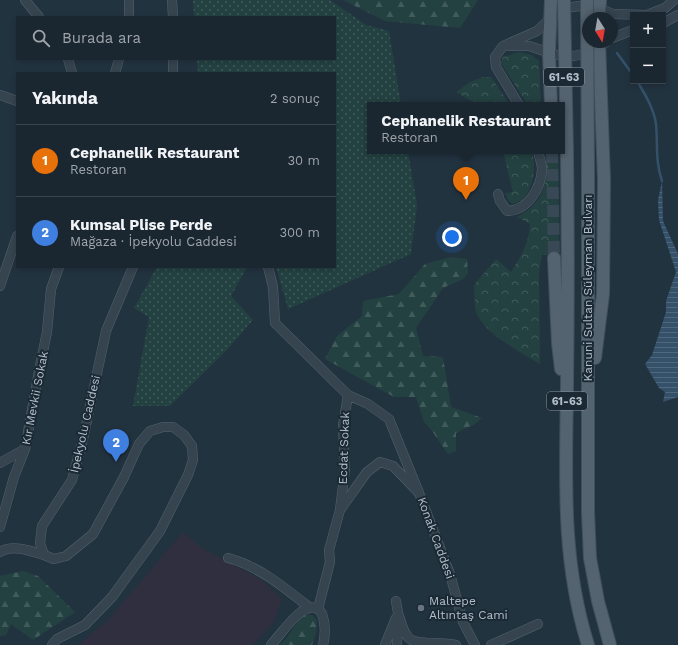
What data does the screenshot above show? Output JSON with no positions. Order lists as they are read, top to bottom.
{
  "streets": {
    "main road": ["61-63", "Kanuni Sultan Süleyman Bulvarı"],
    "street": [
      "Kır Mevkii Sokak",
      "İpekyolu Caddesi",
      "Ecdat Sokak",
      "Konak Caddesi"
    ]
  },
  "crossings": [
    ["61-63", "Kanuni Sultan Süleyman Bulvarı"],
    ["Ecdat Sokak", "Konak Caddesi"]
  ],
  "places": ["Maltepe Altıntaş Cami"],
  "north": "bottom",
  "page": {
    "map_buttons": ["+", "−"],
    "search": "Burada ara",
    "heading": ["Yakında", "2 sonuç"],
    "popup": ["Cephanelik Restaurant", "Restoran"],
    "list": [
      {
        "mark": "1",
        "name": "Cephanelik Restaurant",
        "note": "Restoran",
        "value": "30 m"
      },
      {
        "mark": "2",
        "name": "Kumsal Plise Perde",
        "note": "Mağaza · İpekyolu Caddesi",
        "value": "300 m"
      }
    ],
    "pins": ["1", "2"]
  }
}
